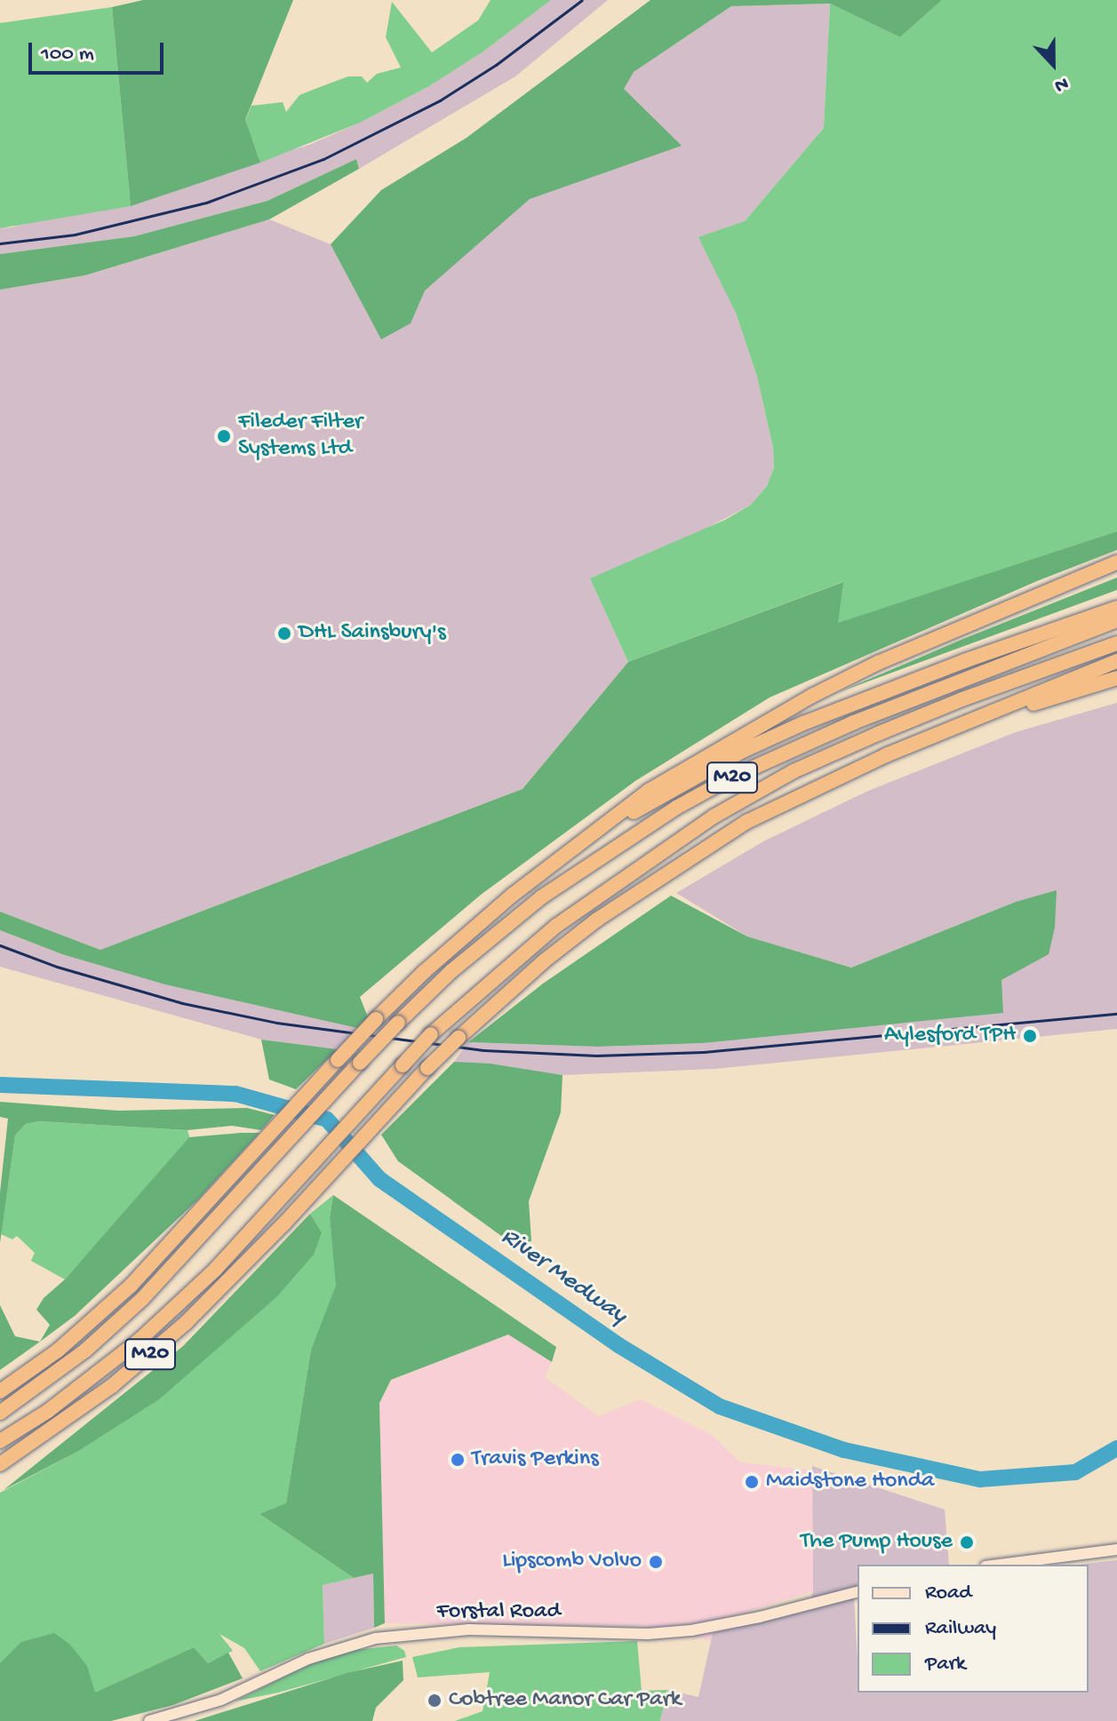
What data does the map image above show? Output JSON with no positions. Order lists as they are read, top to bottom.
{
  "streets": {
    "highway": ["M20"],
    "street": ["Forstal Road"]
  },
  "water": ["River Medway"],
  "places": [
    "Fileder Filter Systems Ltd",
    "DHL Sainsbury's",
    "Aylesford TPH",
    "Travis Perkins",
    "Maidstone Honda",
    "The Pump House",
    "Lipscomb Volvo",
    "Cobtree Manor Car Park"
  ],
  "legend": ["Road", "Railway", "Park"],
  "scale_bar": "100 m",
  "north": "bottom"
}
